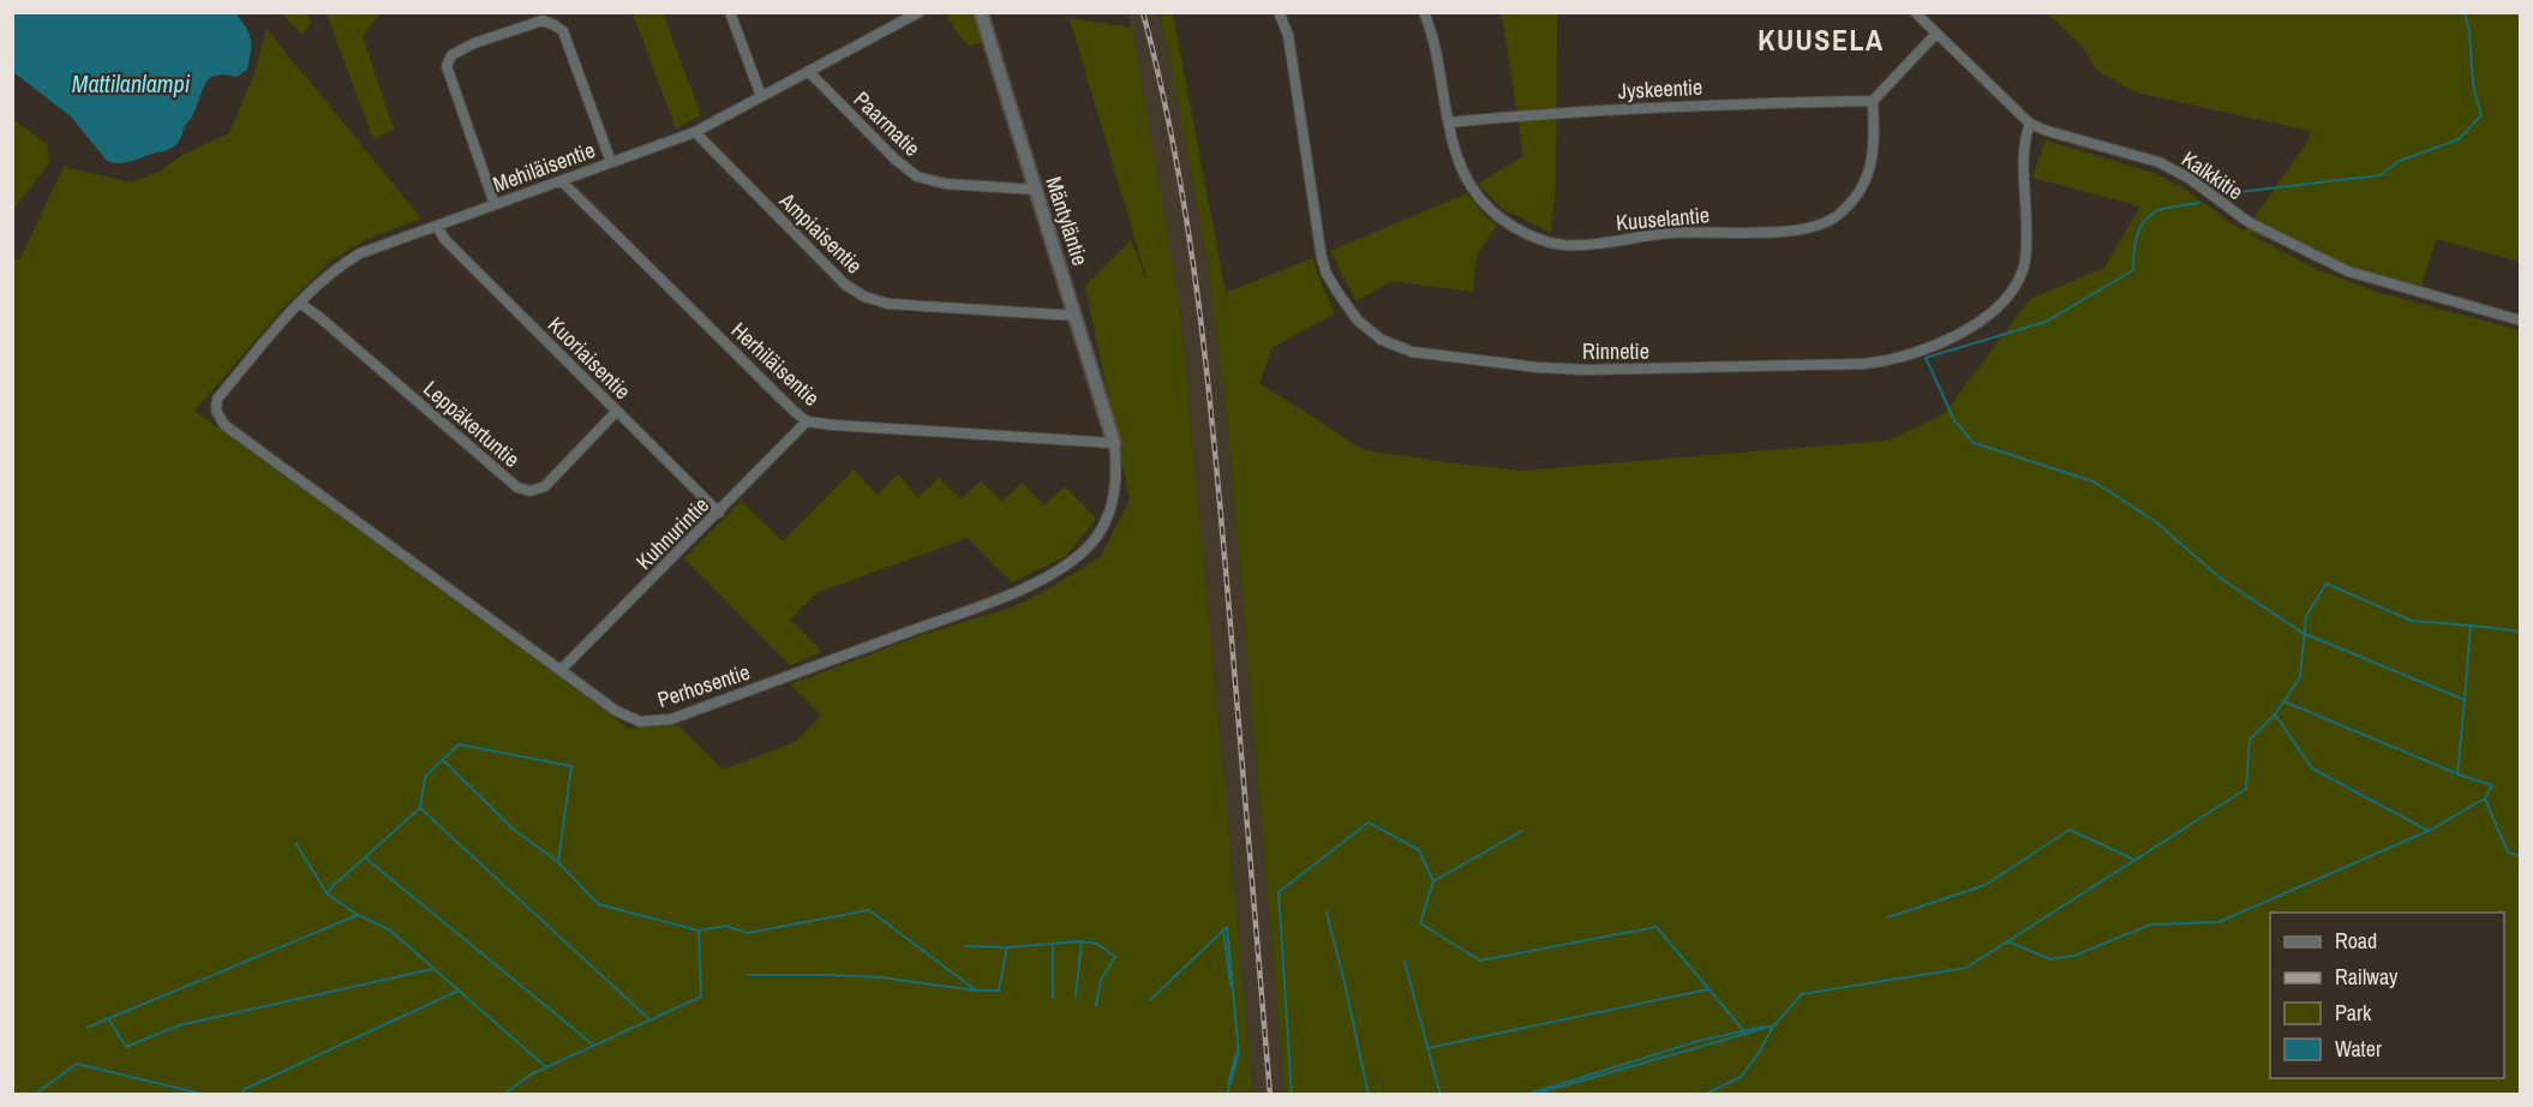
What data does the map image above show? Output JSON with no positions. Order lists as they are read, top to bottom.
{
  "streets": {
    "street": [
      "Jyskeentie",
      "Paarmatie",
      "Mehiläisentie",
      "Kalkkitie",
      "Kuuselantie",
      "Mäntyläntie",
      "Ampiaisentie",
      "Rinnetie",
      "Kuoriaisentie",
      "Herhiläisentie",
      "Leppäkertuntie",
      "Kuhnurintie",
      "Perhosentie"
    ]
  },
  "crossings": [
    ["Jyskeentie", "Kuuselantie"],
    ["Paarmatie", "Mehiläisentie"],
    ["Paarmatie", "Mäntyläntie"],
    ["Mehiläisentie", "Ampiaisentie"],
    ["Mehiläisentie", "Kuoriaisentie"],
    ["Mehiläisentie", "Herhiläisentie"],
    ["Mehiläisentie", "Leppäkertuntie"],
    ["Mehiläisentie", "Perhosentie"],
    ["Kalkkitie", "Rinnetie"],
    ["Mäntyläntie", "Ampiaisentie"],
    ["Mäntyläntie", "Herhiläisentie"],
    ["Mäntyläntie", "Perhosentie"],
    ["Kuoriaisentie", "Leppäkertuntie"],
    ["Kuoriaisentie", "Kuhnurintie"],
    ["Herhiläisentie", "Kuhnurintie"],
    ["Herhiläisentie", "Perhosentie"],
    ["Kuhnurintie", "Perhosentie"]
  ],
  "districts": ["KUUSELA"],
  "water": ["Mattilanlampi"],
  "legend": [
    "Road",
    "Railway",
    "Park",
    "Water"
  ]
}
